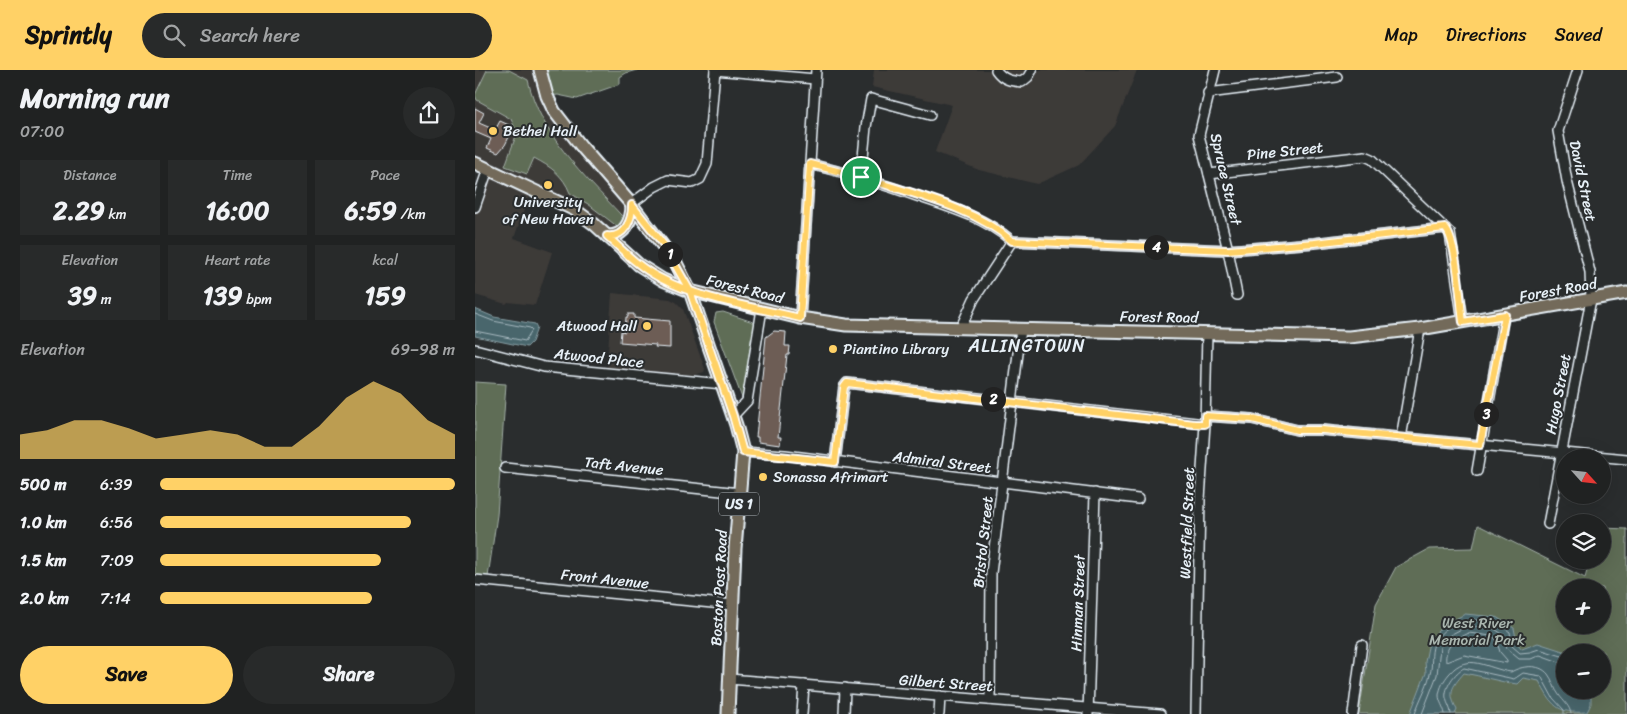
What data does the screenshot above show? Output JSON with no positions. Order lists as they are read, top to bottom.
{
  "streets": {
    "main road": ["Forest Road", "US 1", "Boston Post Road"],
    "street": [
      "Pine Street",
      "Spruce Street",
      "David Street",
      "Atwood Place",
      "Hugo Street",
      "Admiral Street",
      "Taft Avenue",
      "Westfield Street",
      "Bristol Street",
      "Front Avenue",
      "Hinman Street",
      "Gilbert Street"
    ]
  },
  "crossings": [
    ["Pine Street", "Spruce Street"],
    ["David Street", "Forest Road"],
    ["David Street", "Hugo Street"],
    ["Forest Road", "Hugo Street"],
    ["Forest Road", "Westfield Street"],
    ["Forest Road", "Bristol Street"],
    ["Forest Road", "Boston Post Road"],
    ["Atwood Place", "Boston Post Road"],
    ["Admiral Street", "Bristol Street"],
    ["Admiral Street", "Boston Post Road"],
    ["Admiral Street", "Hinman Street"],
    ["Taft Avenue", "Boston Post Road"],
    ["Bristol Street", "Gilbert Street"],
    ["Front Avenue", "Boston Post Road"],
    ["Boston Post Road", "Gilbert Street"],
    ["Hinman Street", "Gilbert Street"]
  ],
  "districts": ["ALLINGTOWN"],
  "parks": ["West River Memorial Park"],
  "places": [
    "Bethel Hall",
    "University of New Haven",
    "Atwood Hall",
    "Piantino Library",
    "Sonassa Afrimart"
  ],
  "north": "bottom right",
  "page": {
    "header": "Sprintly",
    "search": "Search here",
    "nav": ["Map", "Directions", "Saved"],
    "heading": ["Morning run", "07:00"],
    "stats": [
      ["Distance", "2.29 km"],
      ["Time", "16:00"],
      ["Pace", "6:59 /km"],
      ["Elevation", "39 m"],
      ["Heart rate", "139 bpm"],
      ["kcal", "159"]
    ],
    "pins": [
      "4",
      "1",
      "2",
      "3"
    ],
    "chart": ["Elevation", "69–98 m"],
    "map_buttons": ["+", "−"],
    "list": [
      {
        "name": "500 m",
        "note": "6:39"
      },
      {
        "name": "1.0 km",
        "note": "6:56"
      },
      {
        "name": "1.5 km",
        "note": "7:09"
      },
      {
        "name": "2.0 km",
        "note": "7:14"
      }
    ],
    "buttons": ["Save", "Share"]
  }
}
